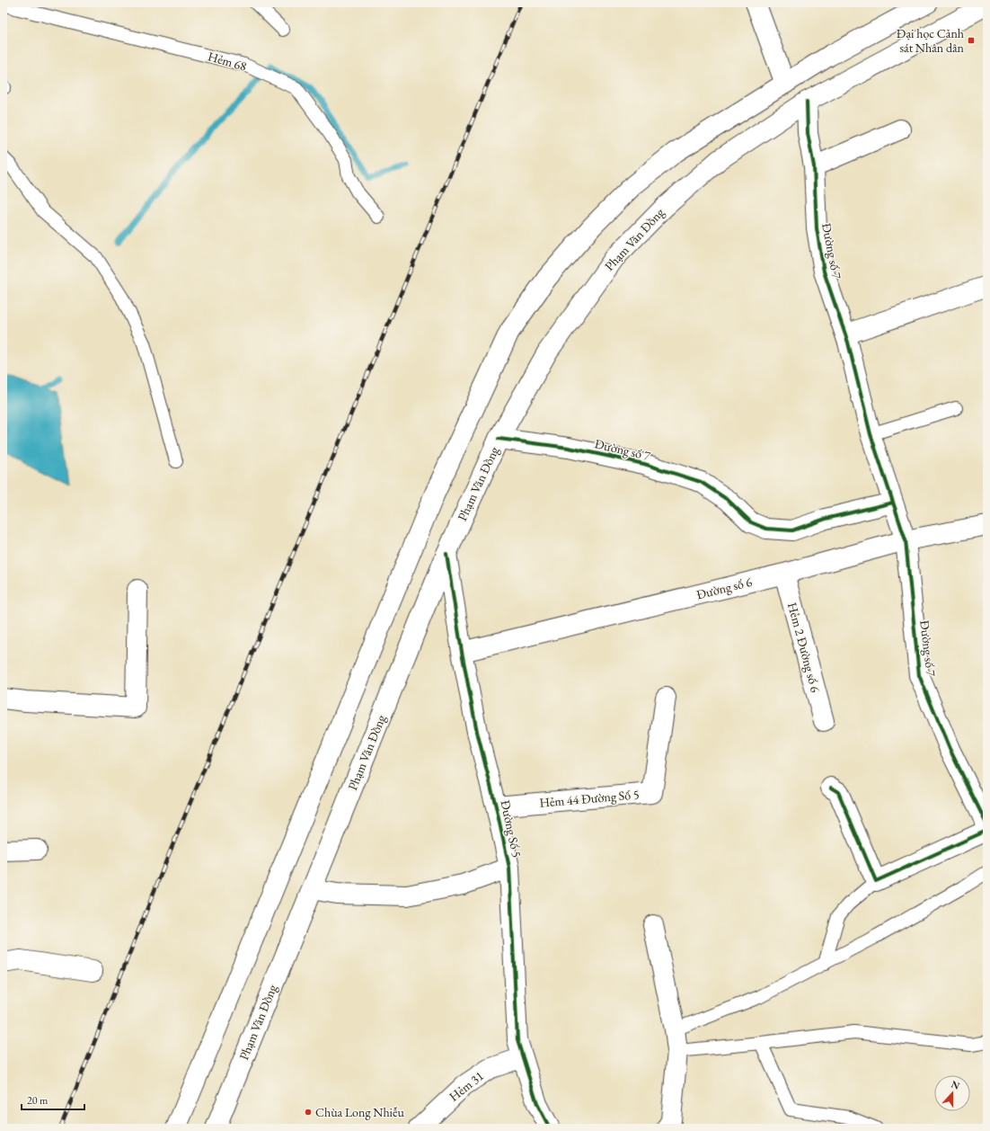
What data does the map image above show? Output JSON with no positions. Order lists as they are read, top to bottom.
{
  "streets": {
    "main road": [
      "Phạm Văn Đồng",
      "Đường số 7",
      "Đường số 6",
      "Hẻm 2 Đường số 6",
      "Hẻm 44 Đường Số 5",
      "Đường Số 5",
      "Hẻm 31"
    ],
    "lane": ["Hẻm 68"]
  },
  "crossings": [
    ["Phạm Văn Đồng", "Đường số 7"],
    ["Phạm Văn Đồng", "Đường Số 5"],
    ["Đường số 7", "Đường số 6"],
    ["Đường số 6", "Hẻm 2 Đường số 6"],
    ["Đường số 6", "Đường Số 5"],
    ["Hẻm 44 Đường Số 5", "Đường Số 5"],
    ["Đường Số 5", "Hẻm 31"]
  ],
  "places": {
    "transit": ["Đại học Cảnh sát Nhân dân"],
    "other": ["Chùa Long Nhiễu"]
  },
  "scale_bar": "20 m",
  "north": "top"
}
